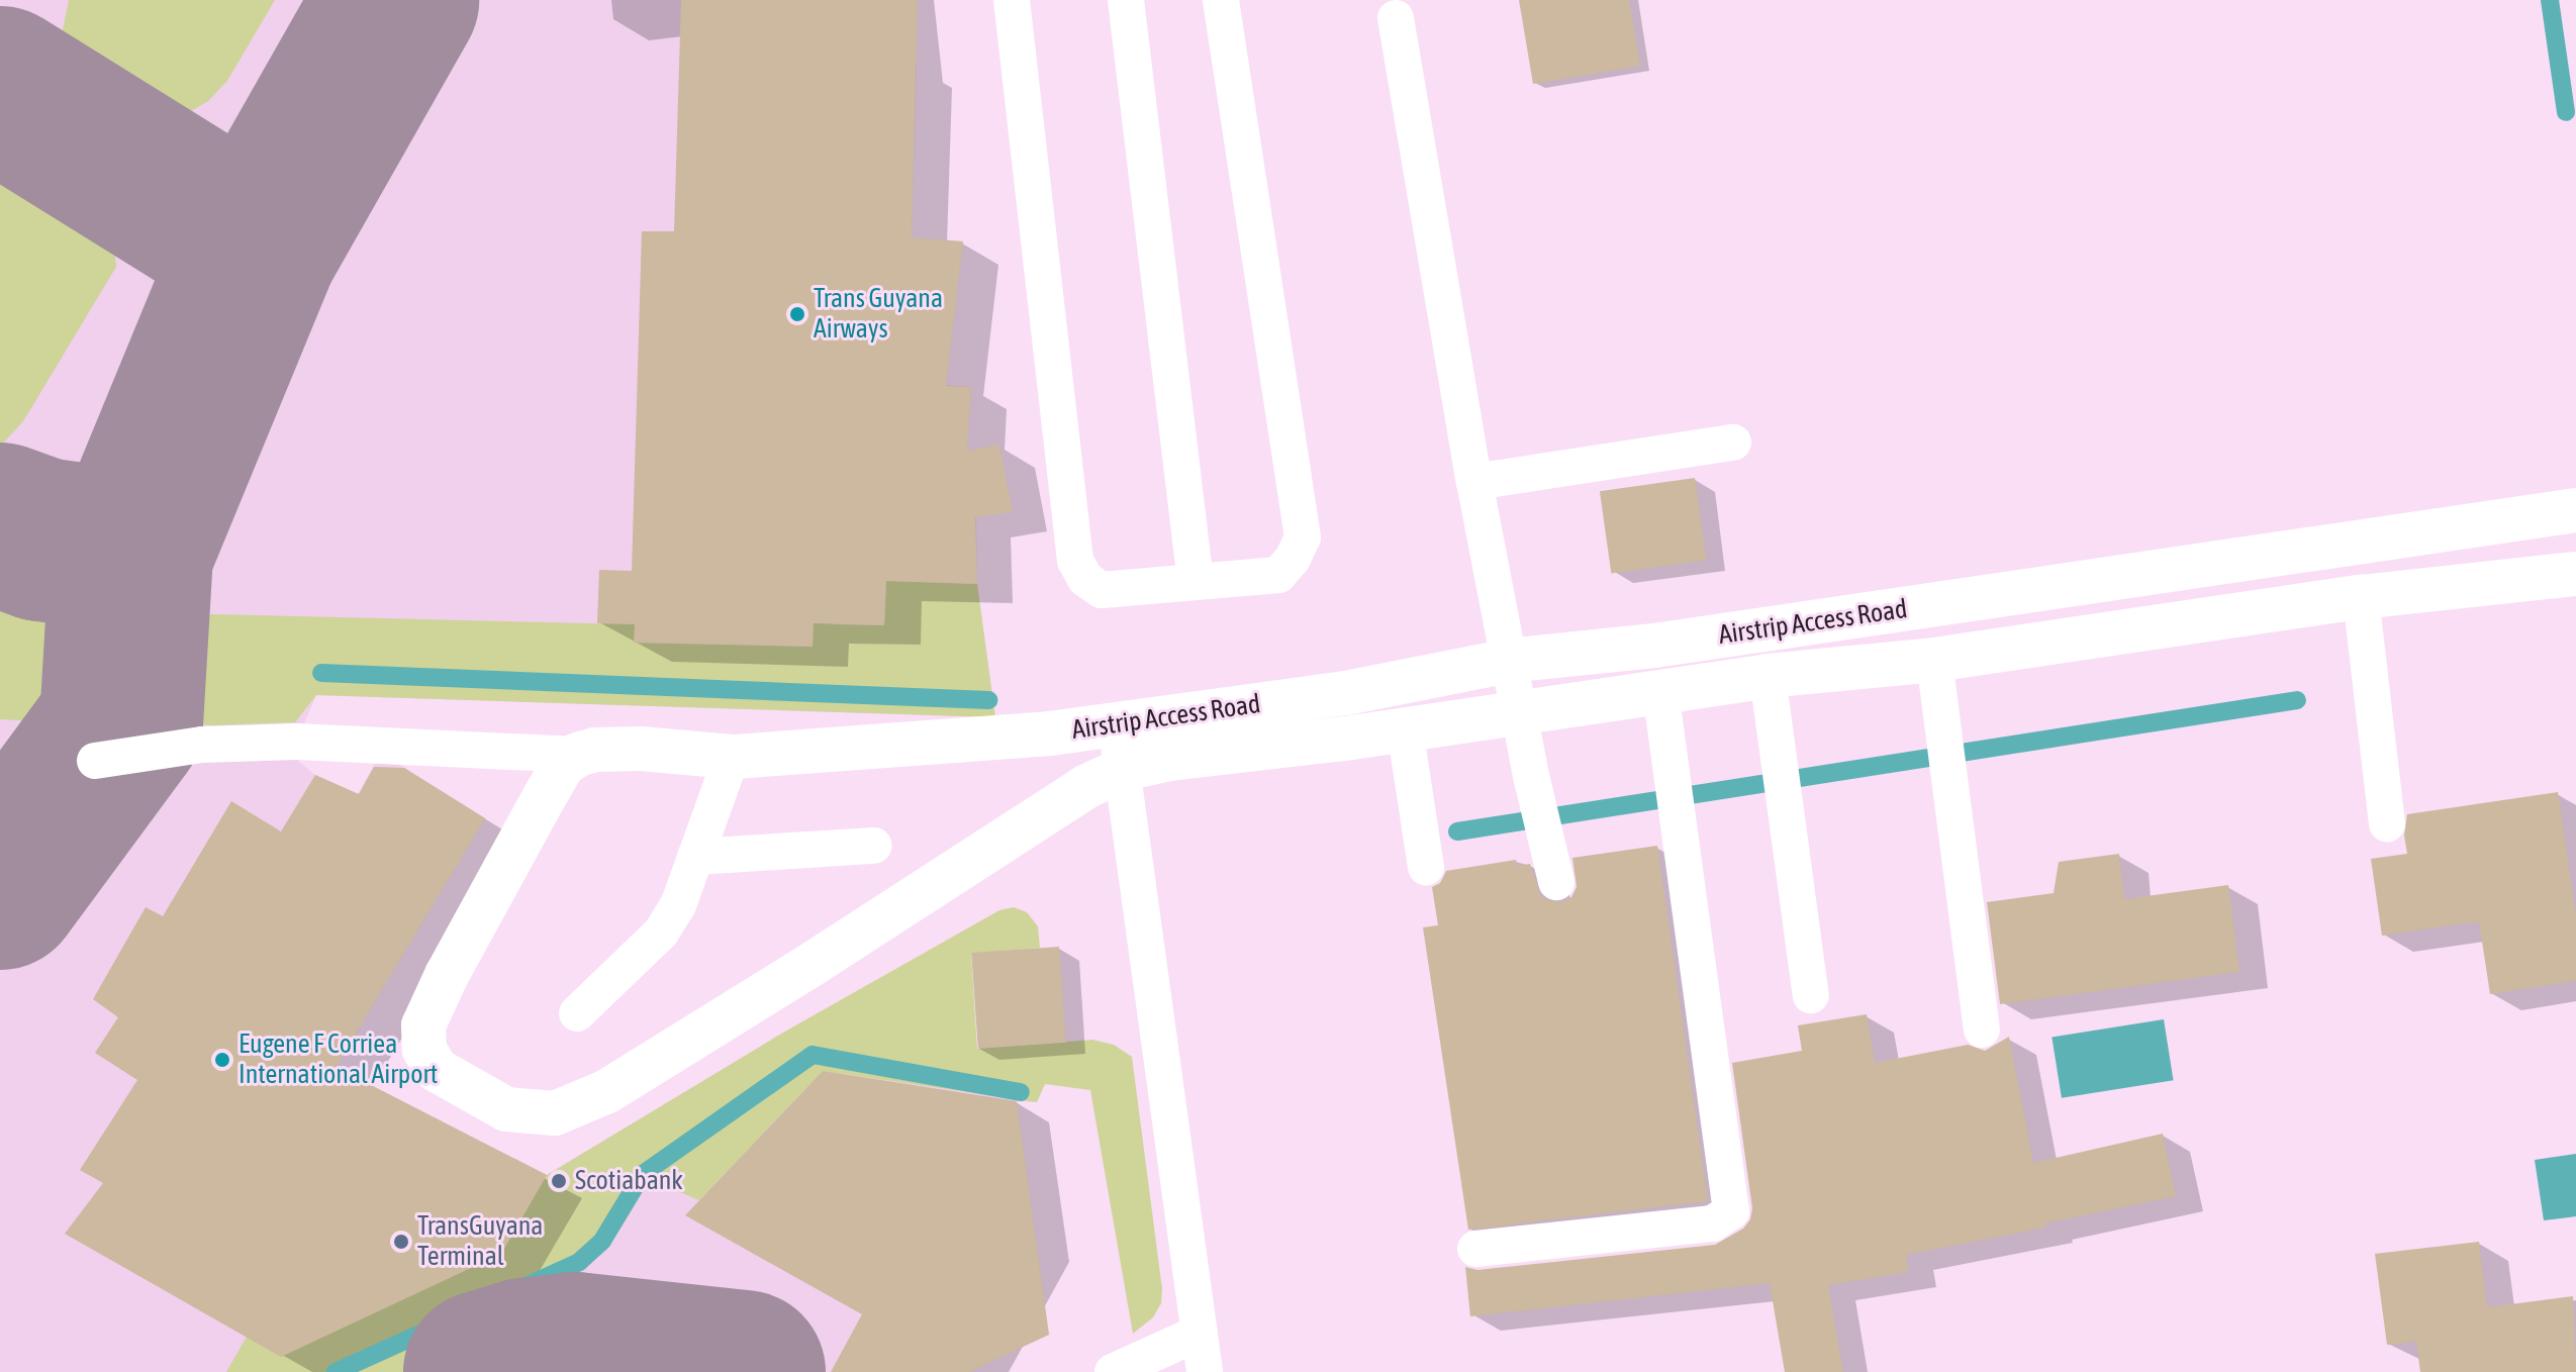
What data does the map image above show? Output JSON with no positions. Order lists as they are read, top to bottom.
{
  "streets": {
    "street": ["Airstrip Access Road"]
  },
  "places": [
    "Trans Guyana Airways",
    "Eugene F Corriea International Airport",
    "Scotiabank",
    "TransGuyana Terminal"
  ]
}
